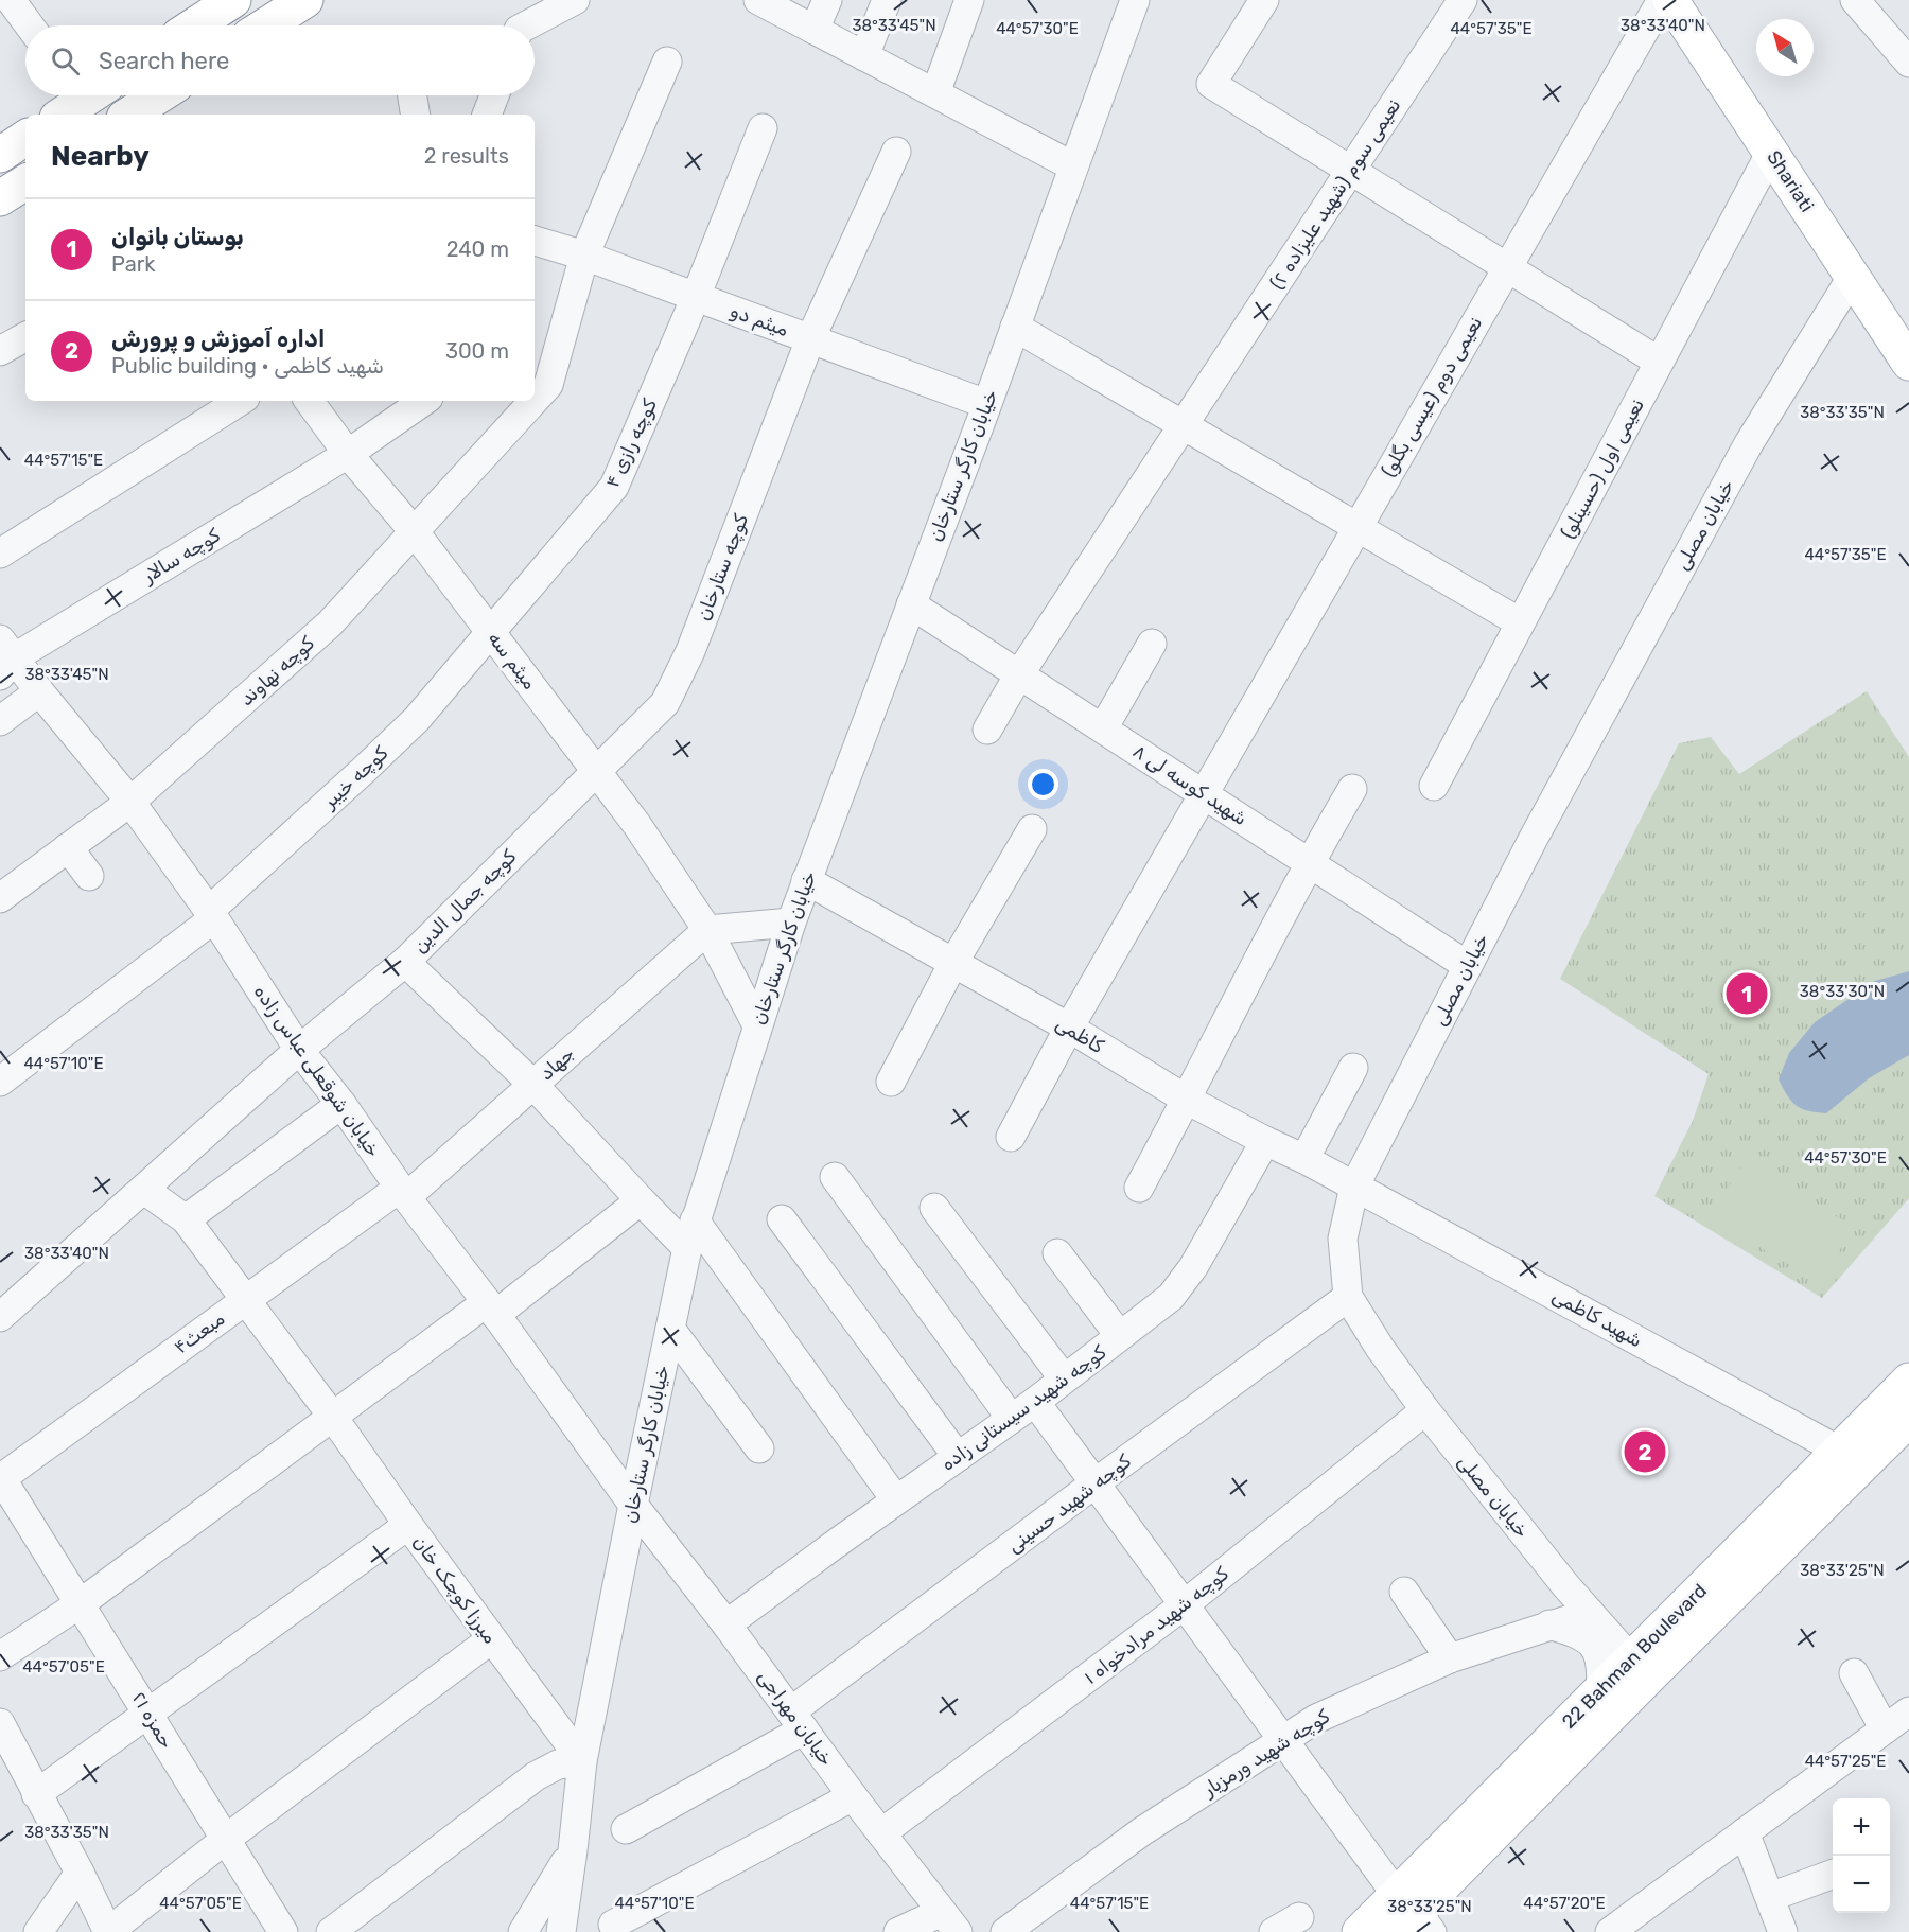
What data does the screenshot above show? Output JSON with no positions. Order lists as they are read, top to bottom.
{
  "streets": {
    "main road": ["Shariati", "22 Bahman Boulevard"],
    "street": [
      "نعیمی سوم (شهید علیزاده ۲)",
      "میثم دو",
      "نعیمی دوم (عیسی بگلو)",
      "کوچه رازی ۴",
      "خیابان کارگر ستارخان",
      "نعیمی اول (حسینلو)",
      "خیابان مصلی",
      "کوچه سالار",
      "کوچه ستارخان",
      "میثم سه",
      "کوچه نهاوند",
      "کوچه خیبر",
      "شهید کوسه لی ۸",
      "کوچه جمال الدین",
      "کاظمی",
      "جهاد",
      "خیابان شوقعلی عباس زاده",
      "شهید کاظمی",
      "مبعث۴",
      "کوچه شهید سیستانی زاده",
      "کوچه شهید حسینی",
      "میرزا کوچک خان",
      "۱ کوچه شهید مرادخواه",
      "خیابان مهراجی",
      "حمزه ۲۱",
      "کوچه شهید ورمزیار"
    ]
  },
  "crossings": [
    ["Shariati", "نعیمی اول (حسینلو)"],
    ["Shariati", "خیابان مصلی"],
    ["نعیمی سوم (شهید علیزاده ۲)", "شهید کوسه لی ۸"],
    ["میثم دو", "کوچه رازی ۴"],
    ["میثم دو", "خیابان کارگر ستارخان"],
    ["میثم دو", "کوچه ستارخان"],
    ["میثم دو", "کوچه نهاوند"],
    ["نعیمی دوم (عیسی بگلو)", "شهید کوسه لی ۸"],
    ["نعیمی دوم (عیسی بگلو)", "کاظمی"],
    ["کوچه رازی ۴", "میثم سه"],
    ["کوچه رازی ۴", "کوچه خیبر"],
    ["خیابان کارگر ستارخان", "میثم سه"],
    ["خیابان کارگر ستارخان", "شهید کوسه لی ۸"],
    ["خیابان کارگر ستارخان", "کاظمی"],
    ["خیابان کارگر ستارخان", "خیابان شوقعلی عباس زاده"],
    ["خیابان کارگر ستارخان", "میرزا کوچک خان"],
    ["خیابان کارگر ستارخان", "خیابان مهراجی"],
    ["خیابان مصلی", "شهید کوسه لی ۸"],
    ["خیابان مصلی", "کاظمی"],
    ["خیابان مصلی", "شهید کاظمی"],
    ["خیابان مصلی", "کوچه شهید حسینی"],
    ["خیابان مصلی", "۱ کوچه شهید مرادخواه"],
    ["خیابان مصلی", "22 Bahman Boulevard"],
    ["خیابان مصلی", "کوچه شهید ورمزیار"],
    ["کوچه سالار", "میثم سه"],
    ["کوچه سالار", "خیابان شوقعلی عباس زاده"],
    ["کوچه ستارخان", "میثم سه"],
    ["کوچه ستارخان", "کوچه جمال الدین"],
    ["میثم سه", "کوچه نهاوند"],
    ["میثم سه", "کوچه خیبر"],
    ["میثم سه", "کوچه جمال الدین"],
    ["میثم سه", "جهاد"],
    ["کوچه نهاوند", "خیابان شوقعلی عباس زاده"],
    ["کوچه خیبر", "خیابان شوقعلی عباس زاده"],
    ["کوچه جمال الدین", "خیابان شوقعلی عباس زاده"],
    ["کوچه جمال الدین", "میرزا کوچک خان"],
    ["کاظمی", "شهید کاظمی"],
    ["کاظمی", "کوچه شهید سیستانی زاده"],
    ["جهاد", "خیابان شوقعلی عباس زاده"],
    ["جهاد", "مبعث۴"],
    ["خیابان شوقعلی عباس زاده", "مبعث۴"],
    ["خیابان شوقعلی عباس زاده", "خیابان مهراجی"],
    ["شهید کاظمی", "22 Bahman Boulevard"],
    ["مبعث۴", "میرزا کوچک خان"],
    ["مبعث۴", "حمزه ۲۱"],
    ["کوچه شهید سیستانی زاده", "خیابان مهراجی"],
    ["کوچه شهید حسینی", "خیابان مهراجی"],
    ["۱ کوچه شهید مرادخواه", "خیابان مهراجی"]
  ],
  "north": "top left",
  "page": {
    "search": "Search here",
    "heading": ["Nearby", "2 results"],
    "list": [
      {
        "mark": "1",
        "name": "بوستان بانوان",
        "note": "Park",
        "value": "240 m"
      },
      {
        "mark": "2",
        "name": "اداره آموزش و پرورش",
        "note": "Public building · شهید کاظمی",
        "value": "300 m"
      }
    ],
    "pins": ["1", "2"],
    "map_buttons": ["+", "−"]
  },
  "coordinates": [
    "38°33'45\"N",
    "38°33'40\"N",
    "44°57'30\"E",
    "44°57'35\"E",
    "38°33'35\"N",
    "44°57'15\"E",
    "38°33'30\"N",
    "44°57'10\"E",
    "38°33'25\"N",
    "44°57'05\"E",
    "44°57'25\"E",
    "44°57'20\"E"
  ]
}
